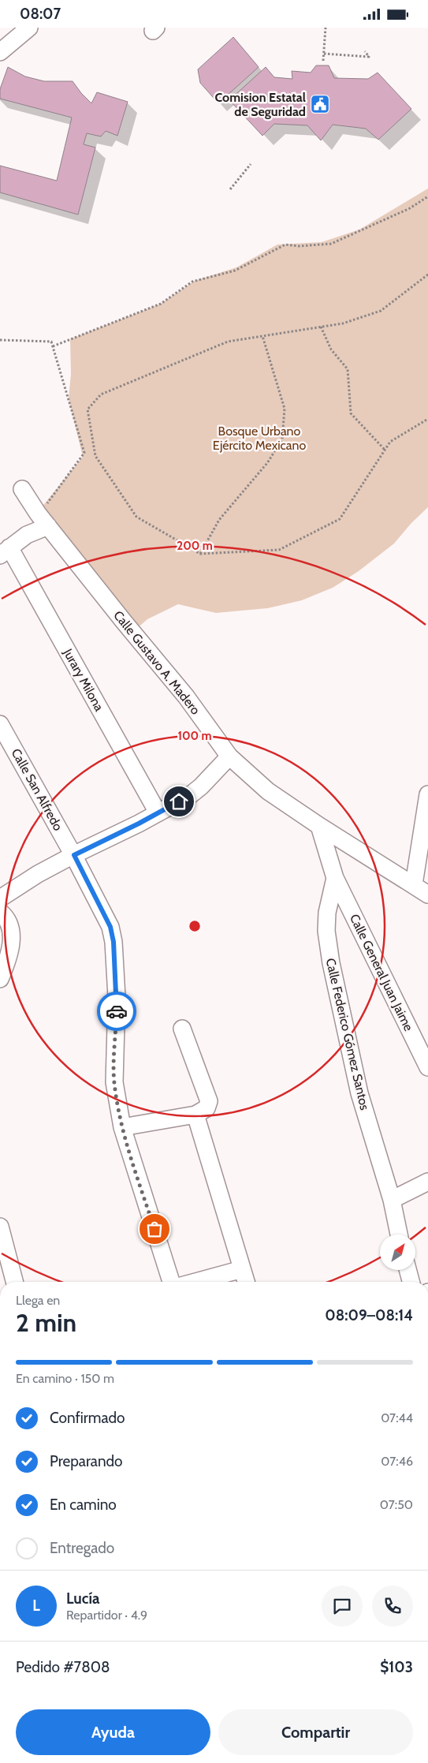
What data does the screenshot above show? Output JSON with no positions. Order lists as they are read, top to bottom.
{
  "streets": {
    "street": [
      "Calle Gustavo A. Madero",
      "Jurary Milona",
      "Calle San Alfredo",
      "Calle General Juan Jaime",
      "Calle Federico Gómez Santos"
    ]
  },
  "crossings": [
    ["Calle Gustavo A. Madero", "Calle Federico Gómez Santos"],
    ["Calle General Juan Jaime", "Calle Federico Gómez Santos"]
  ],
  "parks": ["Bosque Urbano Ejército Mexicano"],
  "places": {
    "public building": ["Comision Estatal de Seguridad"]
  },
  "north": "top right",
  "page": {
    "status": "08:07",
    "heading": ["2 min", "Llega en", "08:09–08:14"],
    "panel": [
      "Lucía",
      "Repartidor · 4.9",
      "Pedido #7808",
      "$103"
    ],
    "bar": "En camino · 150 m",
    "list": [
      ["Confirmado", "07:44"],
      ["Preparando", "07:46"],
      ["En camino", "07:50"],
      "Entregado"
    ],
    "round": "L",
    "buttons": ["Ayuda", "Compartir"]
  },
  "rings": ["200 m", "100 m"]
}
